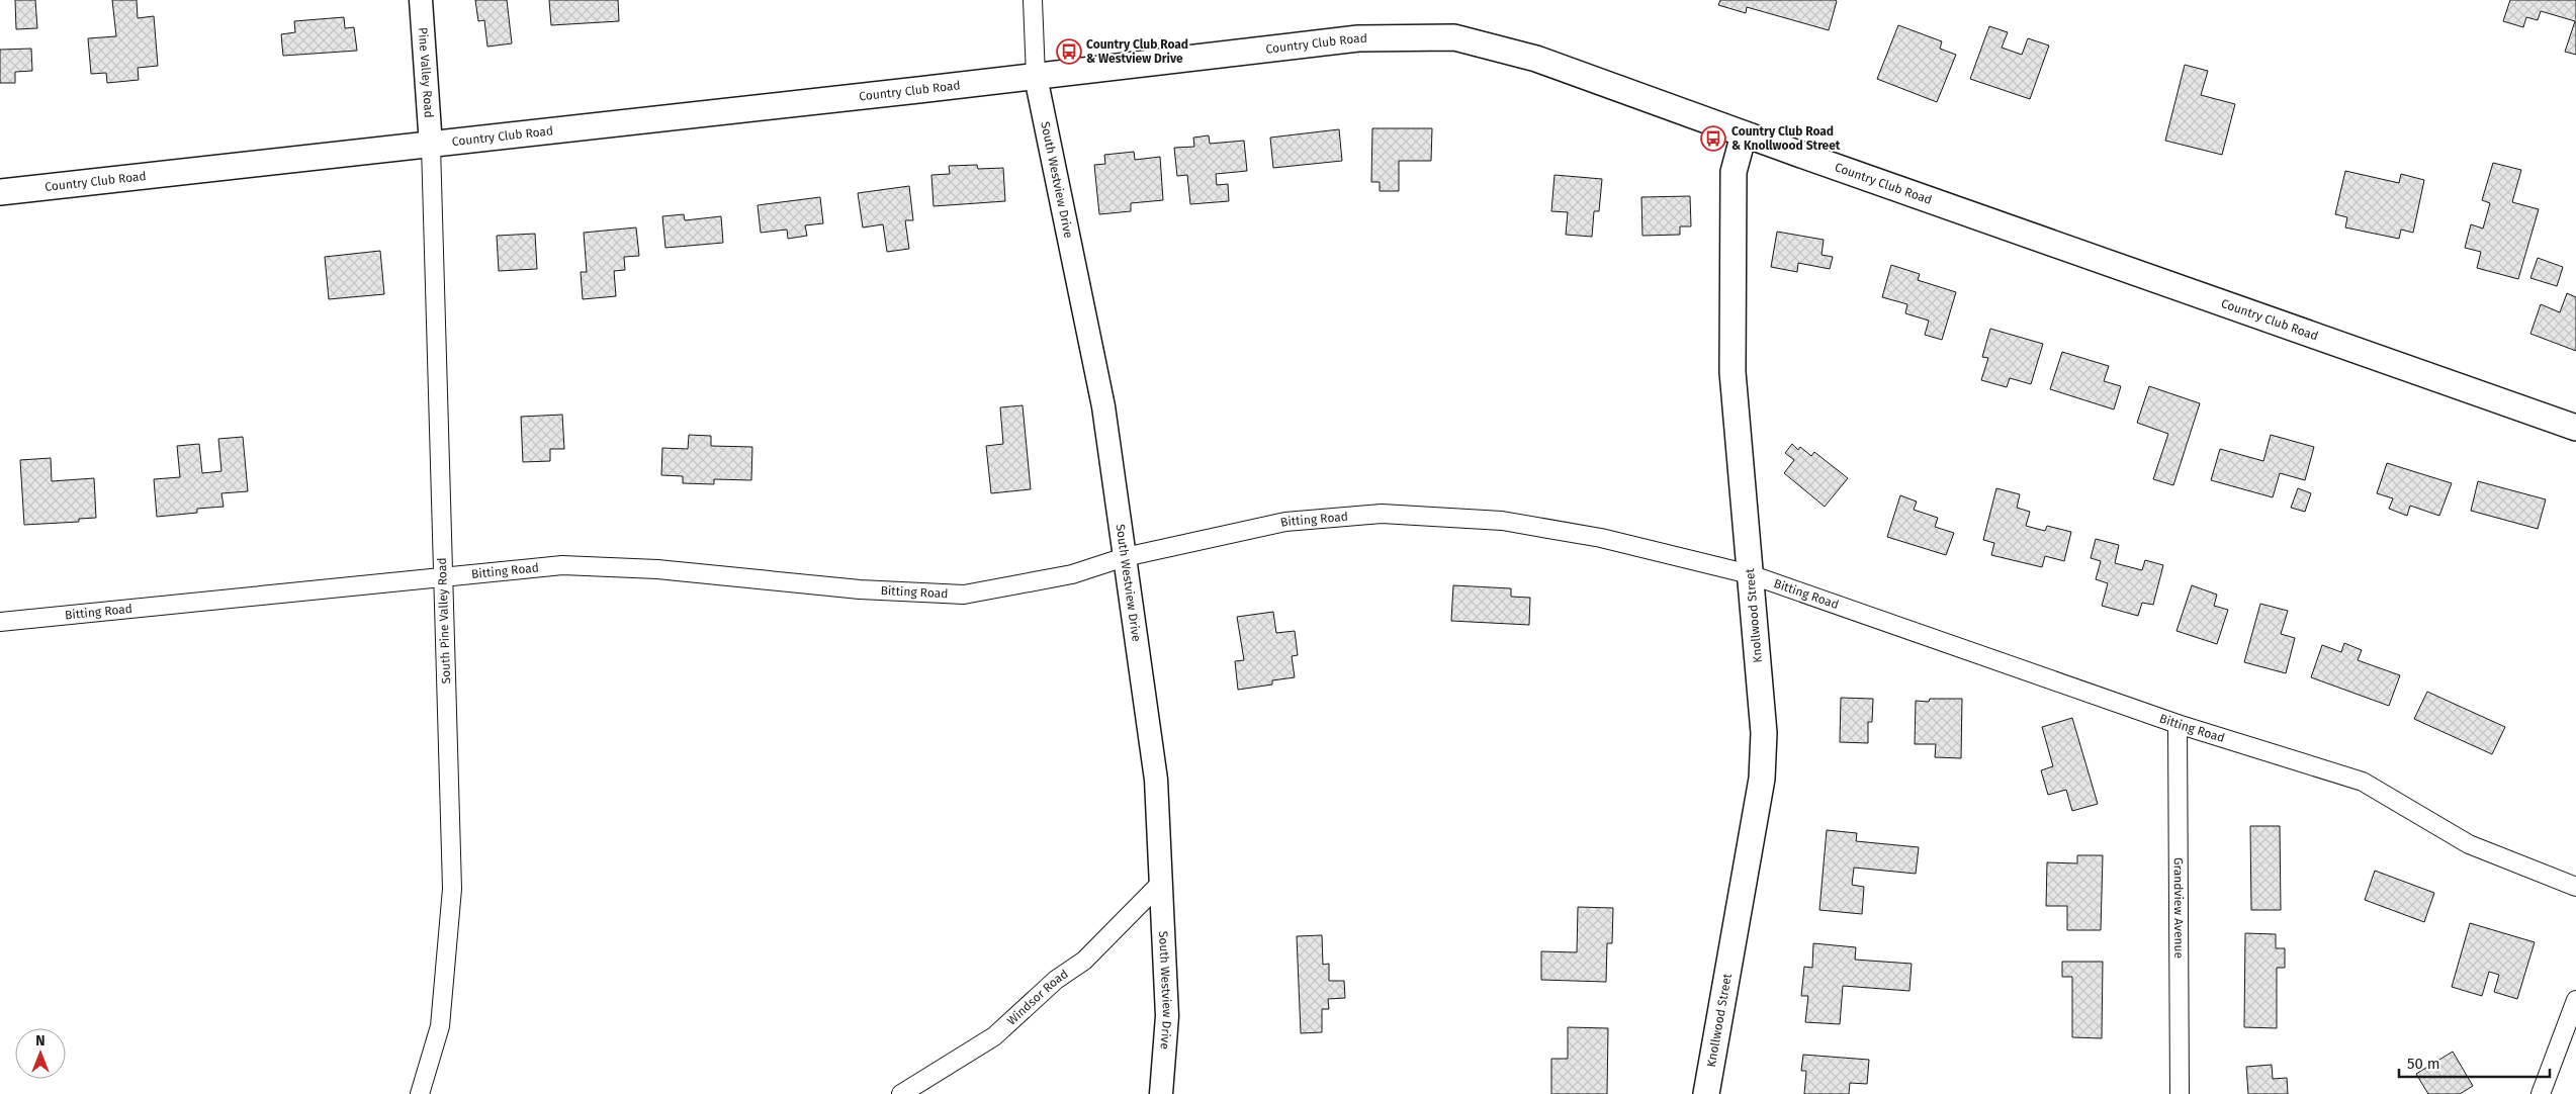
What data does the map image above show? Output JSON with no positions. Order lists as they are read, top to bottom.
{
  "streets": {
    "main road": ["Country Club Road", "Knollwood Street"],
    "street": [
      "Pine Valley Road",
      "South Westview Drive",
      "Bitting Road",
      "South Pine Valley Road",
      "Grandview Avenue",
      "Windsor Road"
    ]
  },
  "crossings": [
    ["Country Club Road", "Pine Valley Road"],
    ["Country Club Road", "South Westview Drive"],
    ["Country Club Road", "Knollwood Street"],
    ["Country Club Road", "South Pine Valley Road"],
    ["Pine Valley Road", "South Pine Valley Road"],
    ["South Westview Drive", "Bitting Road"],
    ["South Westview Drive", "Windsor Road"],
    ["Bitting Road", "Knollwood Street"],
    ["Bitting Road", "South Pine Valley Road"],
    ["Bitting Road", "Grandview Avenue"]
  ],
  "places": {
    "bus stop": ["Country Club Road & Westview Drive", "Country Club Road & Knollwood Street"]
  },
  "scale_bar": "50 m",
  "north": "top"
}
